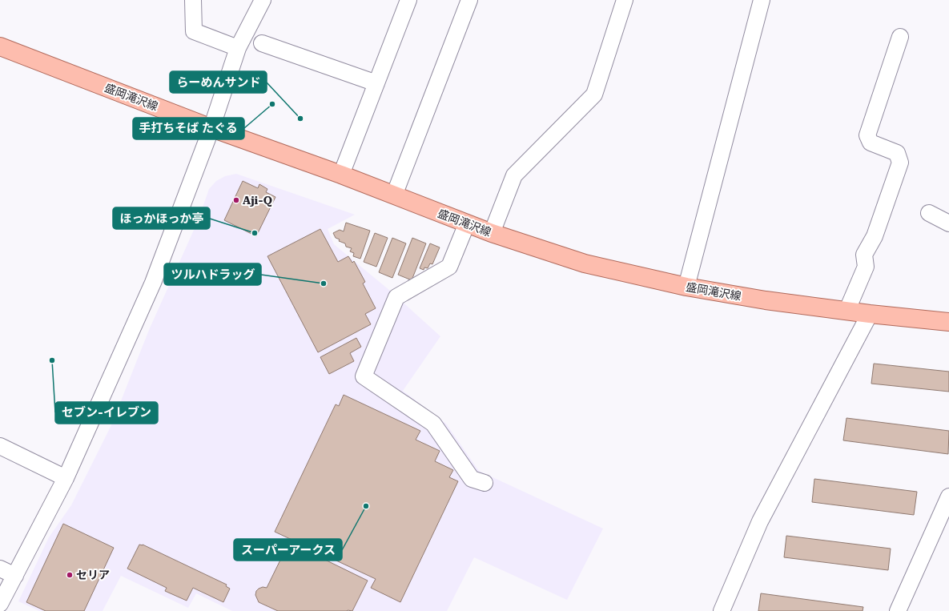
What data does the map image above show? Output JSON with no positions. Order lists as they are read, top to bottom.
{
  "streets": {
    "main road": ["盛岡滝沢線"]
  },
  "places": [
    "手打ちそば たぐる",
    "らーめんサンド",
    "Aji-Q",
    "ほっかほっか亭",
    "ツルハドラッグ",
    "セブン-イレブン",
    "スーパーアークス",
    "セリア"
  ]
}
